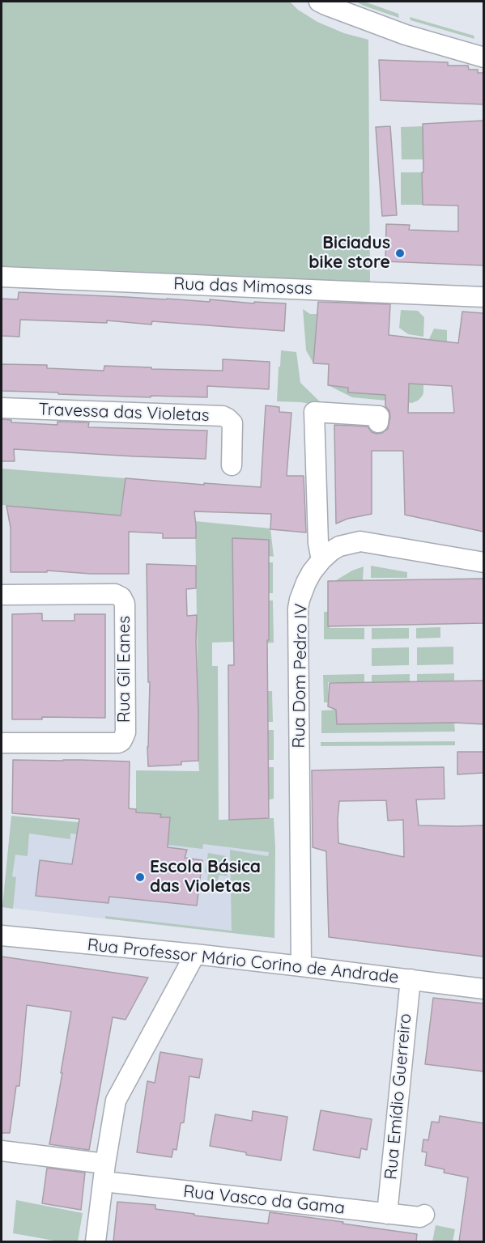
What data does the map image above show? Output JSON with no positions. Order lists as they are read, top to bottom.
{
  "streets": {
    "street": [
      "Rua das Mimosas",
      "Travessa das Violetas",
      "Rua Gil Eanes",
      "Rua Dom Pedro IV",
      "Rua Professor Mário Corino de Andrade",
      "Rua Emídio Guerreiro",
      "Rua Vasco da Gama"
    ]
  },
  "crossings": [
    ["Rua Dom Pedro IV", "Rua Professor Mário Corino de Andrade"],
    ["Rua Professor Mário Corino de Andrade", "Rua Emídio Guerreiro"],
    ["Rua Emídio Guerreiro", "Rua Vasco da Gama"]
  ],
  "places": ["Biciadus bike store", "Escola Básica das Violetas"]
}
